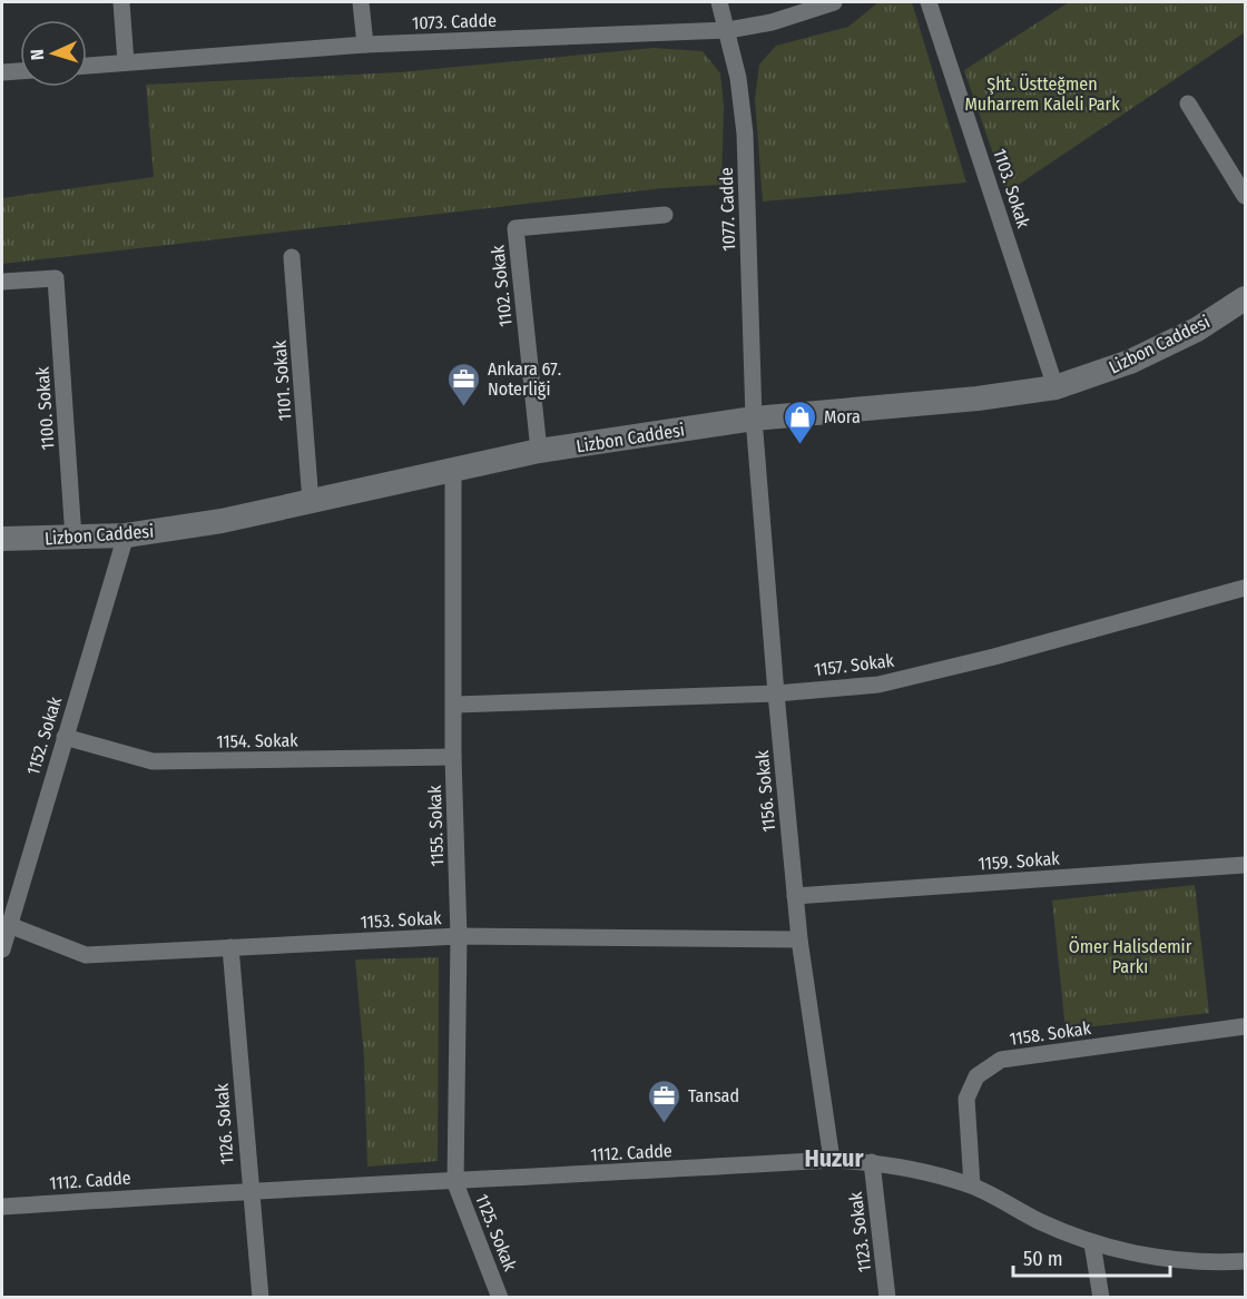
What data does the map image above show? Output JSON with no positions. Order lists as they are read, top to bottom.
{
  "streets": {
    "main road": ["Lizbon Caddesi"],
    "street": [
      "1073. Cadde",
      "1103. Sokak",
      "1077. Cadde",
      "1102. Sokak",
      "1101. Sokak",
      "1100. Sokak",
      "1157. Sokak",
      "1152. Sokak",
      "1154. Sokak",
      "1156. Sokak",
      "1155. Sokak",
      "1159. Sokak",
      "1153. Sokak",
      "1158. Sokak",
      "1126. Sokak",
      "1112. Cadde",
      "1125. Sokak",
      "1123. Sokak"
    ]
  },
  "crossings": [
    ["1073. Cadde", "1077. Cadde"],
    ["1103. Sokak", "Lizbon Caddesi"],
    ["1077. Cadde", "Lizbon Caddesi"],
    ["1077. Cadde", "1156. Sokak"],
    ["1102. Sokak", "Lizbon Caddesi"],
    ["Lizbon Caddesi", "1101. Sokak"],
    ["Lizbon Caddesi", "1100. Sokak"],
    ["Lizbon Caddesi", "1152. Sokak"],
    ["Lizbon Caddesi", "1156. Sokak"],
    ["Lizbon Caddesi", "1155. Sokak"],
    ["1157. Sokak", "1156. Sokak"],
    ["1157. Sokak", "1155. Sokak"],
    ["1152. Sokak", "1154. Sokak"],
    ["1152. Sokak", "1153. Sokak"],
    ["1154. Sokak", "1155. Sokak"],
    ["1156. Sokak", "1159. Sokak"],
    ["1156. Sokak", "1153. Sokak"],
    ["1156. Sokak", "1112. Cadde"],
    ["1155. Sokak", "1153. Sokak"],
    ["1155. Sokak", "1112. Cadde"],
    ["1155. Sokak", "1125. Sokak"],
    ["1153. Sokak", "1126. Sokak"],
    ["1158. Sokak", "1112. Cadde"],
    ["1126. Sokak", "1112. Cadde"],
    ["1112. Cadde", "1125. Sokak"],
    ["1112. Cadde", "1123. Sokak"]
  ],
  "districts": ["Huzur"],
  "parks": ["Şht. Üstteğmen Muharrem Kaleli Park", "Ömer Halisdemir Parkı"],
  "places": {
    "office": ["Ankara 67. Noterliği", "Tansad"],
    "shop": ["Mora"]
  },
  "scale_bar": "50 m",
  "north": "left"
}
